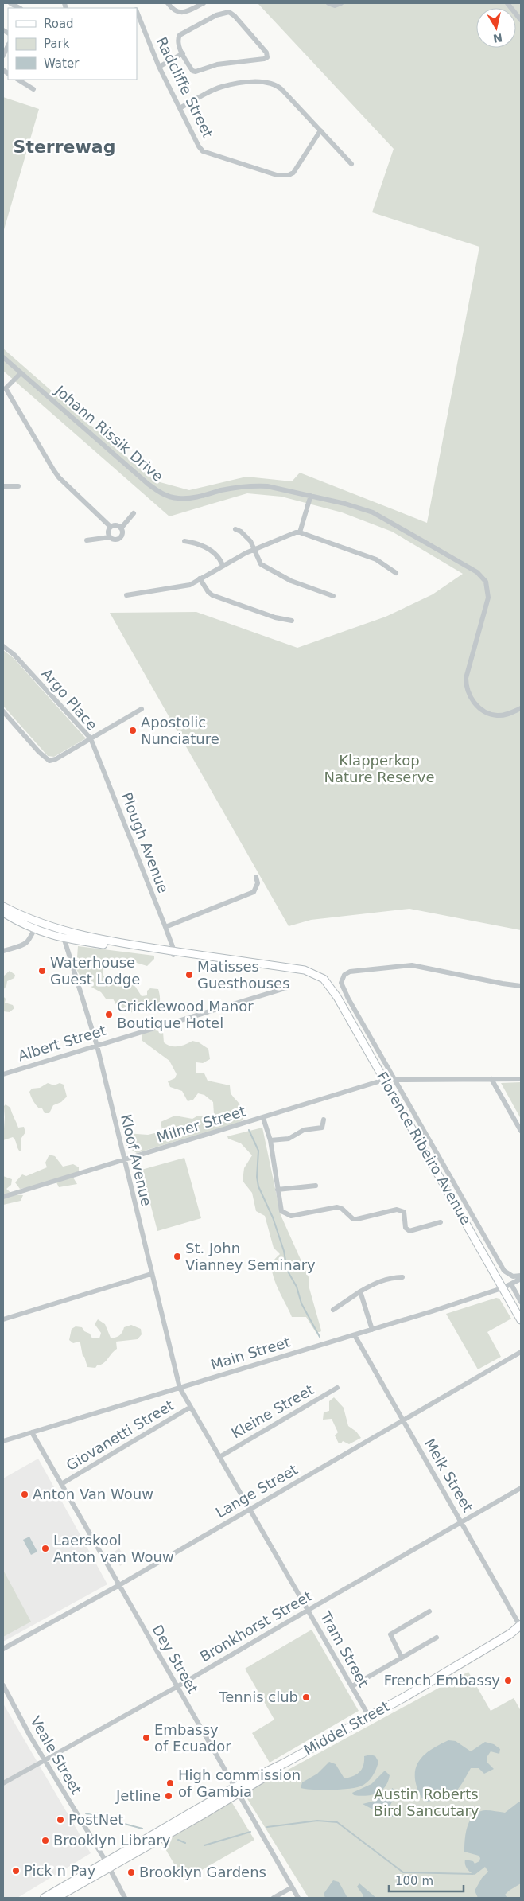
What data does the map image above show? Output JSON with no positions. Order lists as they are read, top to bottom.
{
  "streets": {
    "main road": ["Florence Ribeiro Avenue", "Middel Street"],
    "street": [
      "Radcliffe Street",
      "Johann Rissik Drive",
      "Argo Place",
      "Plough Avenue",
      "Albert Street",
      "Milner Street",
      "Kloof Avenue",
      "Main Street",
      "Kleine Street",
      "Giovanetti Street",
      "Melk Street",
      "Lange Street",
      "Bronkhorst Street",
      "Tram Street",
      "Dey Street",
      "Veale Street"
    ]
  },
  "crossings": [
    ["Argo Place", "Plough Avenue"],
    ["Plough Avenue", "Florence Ribeiro Avenue"],
    ["Albert Street", "Kloof Avenue"],
    ["Milner Street", "Florence Ribeiro Avenue"],
    ["Milner Street", "Kloof Avenue"],
    ["Florence Ribeiro Avenue", "Main Street"],
    ["Kloof Avenue", "Main Street"],
    ["Kloof Avenue", "Tram Street"],
    ["Main Street", "Melk Street"],
    ["Main Street", "Tram Street"],
    ["Main Street", "Dey Street"],
    ["Kleine Street", "Tram Street"],
    ["Giovanetti Street", "Tram Street"],
    ["Giovanetti Street", "Dey Street"],
    ["Melk Street", "Lange Street"],
    ["Melk Street", "Bronkhorst Street"],
    ["Melk Street", "Middel Street"],
    ["Lange Street", "Tram Street"],
    ["Lange Street", "Dey Street"],
    ["Bronkhorst Street", "Tram Street"],
    ["Bronkhorst Street", "Dey Street"],
    ["Bronkhorst Street", "Veale Street"],
    ["Tram Street", "Middel Street"],
    ["Dey Street", "Middel Street"],
    ["Middel Street", "Veale Street"]
  ],
  "districts": ["Sterrewag"],
  "parks": ["Klapperkop Nature Reserve", "Austin Roberts Bird Sancutary"],
  "places": [
    "Apostolic Nunciature",
    "Waterhouse Guest Lodge",
    "Matisses Guesthouses",
    "Cricklewood Manor Boutique Hotel",
    "St. John Vianney Seminary",
    "Anton Van Wouw",
    "Laerskool Anton van Wouw",
    "French Embassy",
    "Tennis club",
    "Embassy of Ecuador",
    "High commission of Gambia",
    "Jetline",
    "PostNet",
    "Brooklyn Library",
    "Pick n Pay",
    "Brooklyn Gardens"
  ],
  "legend": ["Road", "Park", "Water"],
  "scale_bar": "100 m",
  "north": "bottom"
}
